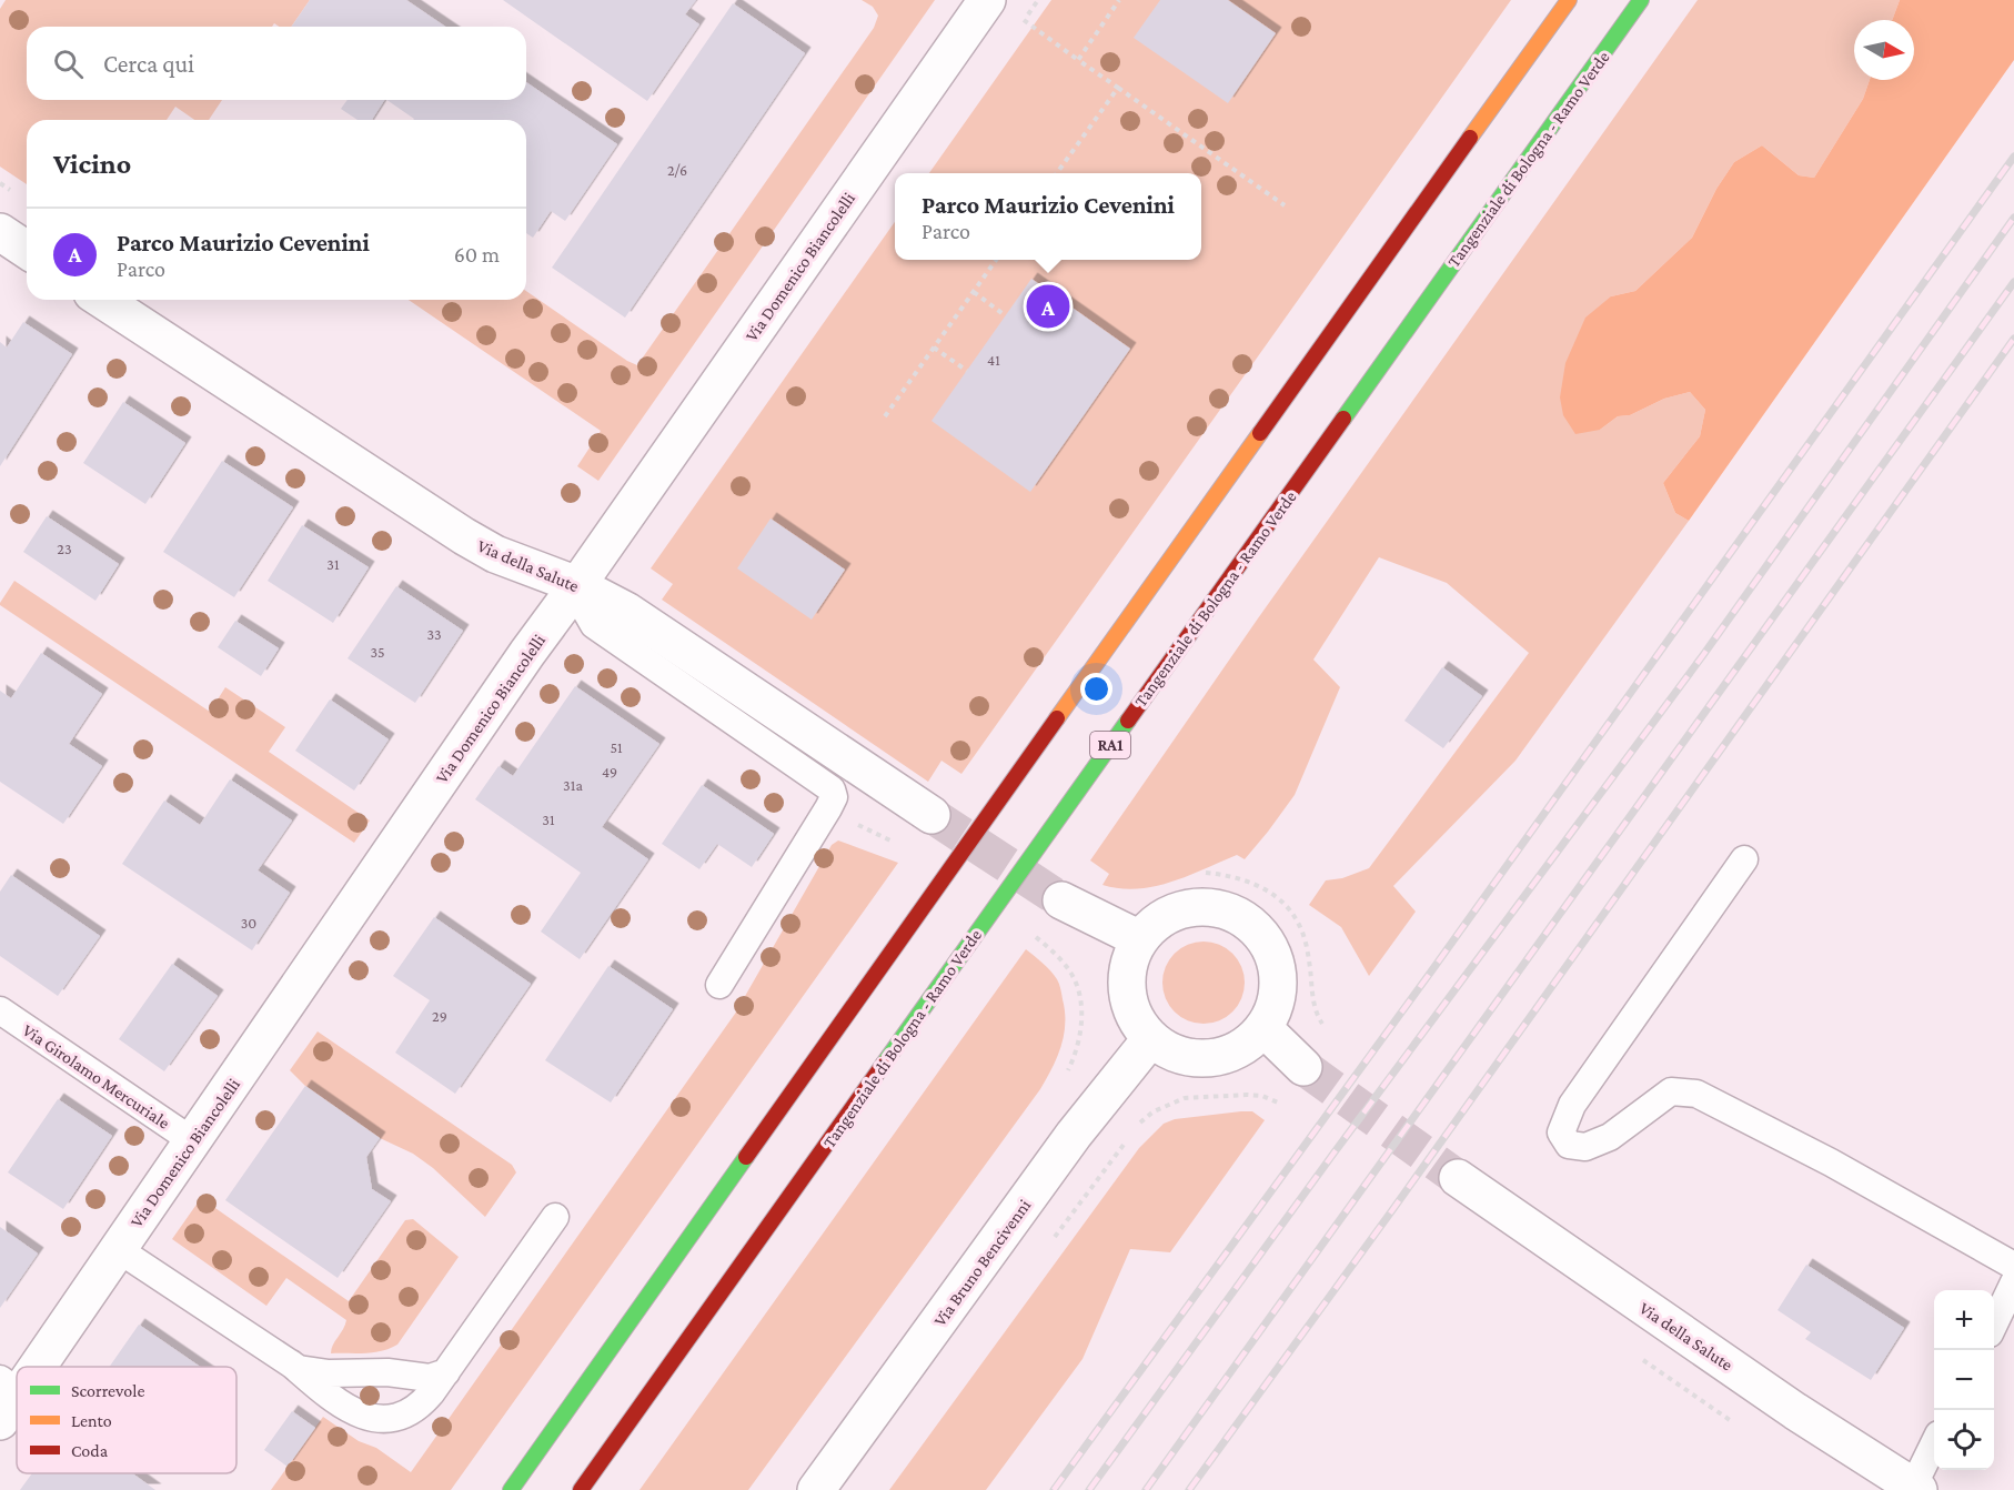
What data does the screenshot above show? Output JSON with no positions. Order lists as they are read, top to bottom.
{
  "streets": {
    "highway": ["Tangenziale di Bologna - Ramo Verde", "RA1"],
    "street": ["Via Domenico Biancolelli", "Via della Salute", "Via Bruno Bencivenni"],
    "lane": ["Via Girolamo Mercuriale"]
  },
  "crossings": [
    ["Via Domenico Biancolelli", "Via della Salute"],
    ["Via Domenico Biancolelli", "Via Girolamo Mercuriale"]
  ],
  "house_numbers": [
    "2/6",
    "41",
    "23",
    "31",
    "33",
    "35",
    "51",
    "49",
    "31a",
    "31",
    "30",
    "29"
  ],
  "legend": ["Scorrevole", "Lento", "Coda"],
  "north": "right",
  "page": {
    "search": "Cerca qui",
    "heading": "Vicino",
    "popup": ["Parco Maurizio Cevenini", "Parco"],
    "list": [
      {
        "mark": "A",
        "name": "Parco Maurizio Cevenini",
        "note": "Parco",
        "value": "60 m"
      }
    ],
    "pins": "A",
    "map_buttons": ["+", "−"]
  }
}
